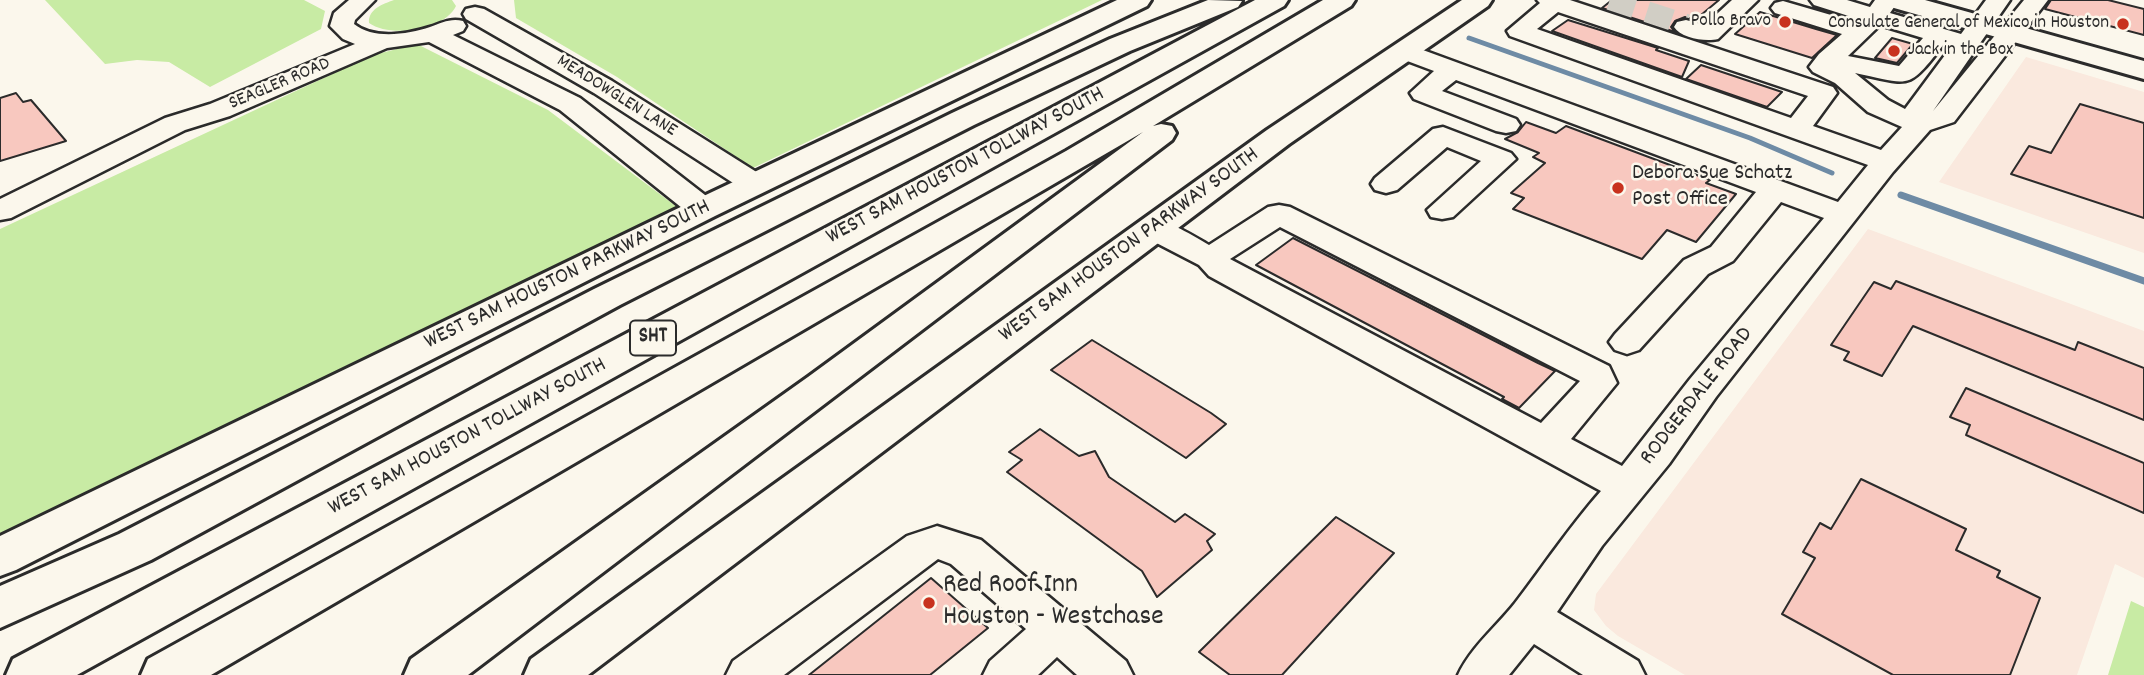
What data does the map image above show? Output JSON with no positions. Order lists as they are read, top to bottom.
{
  "streets": {
    "main road": ["WEST SAM HOUSTON TOLLWAY SOUTH", "WEST SAM HOUSTON PARKWAY SOUTH", "SHT"],
    "street": ["SEAGLER ROAD", "MEADOWGLEN LANE", "RODGERDALE ROAD"]
  },
  "crossings": [
    ["MEADOWGLEN LANE", "WEST SAM HOUSTON PARKWAY SOUTH"]
  ],
  "places": [
    "Pollo Bravo",
    "Consulate General of Mexico in Houston",
    "Jack in the Box",
    "Debora Sue Schatz Post Office",
    "Red Roof Inn Houston - Westchase"
  ]
}
